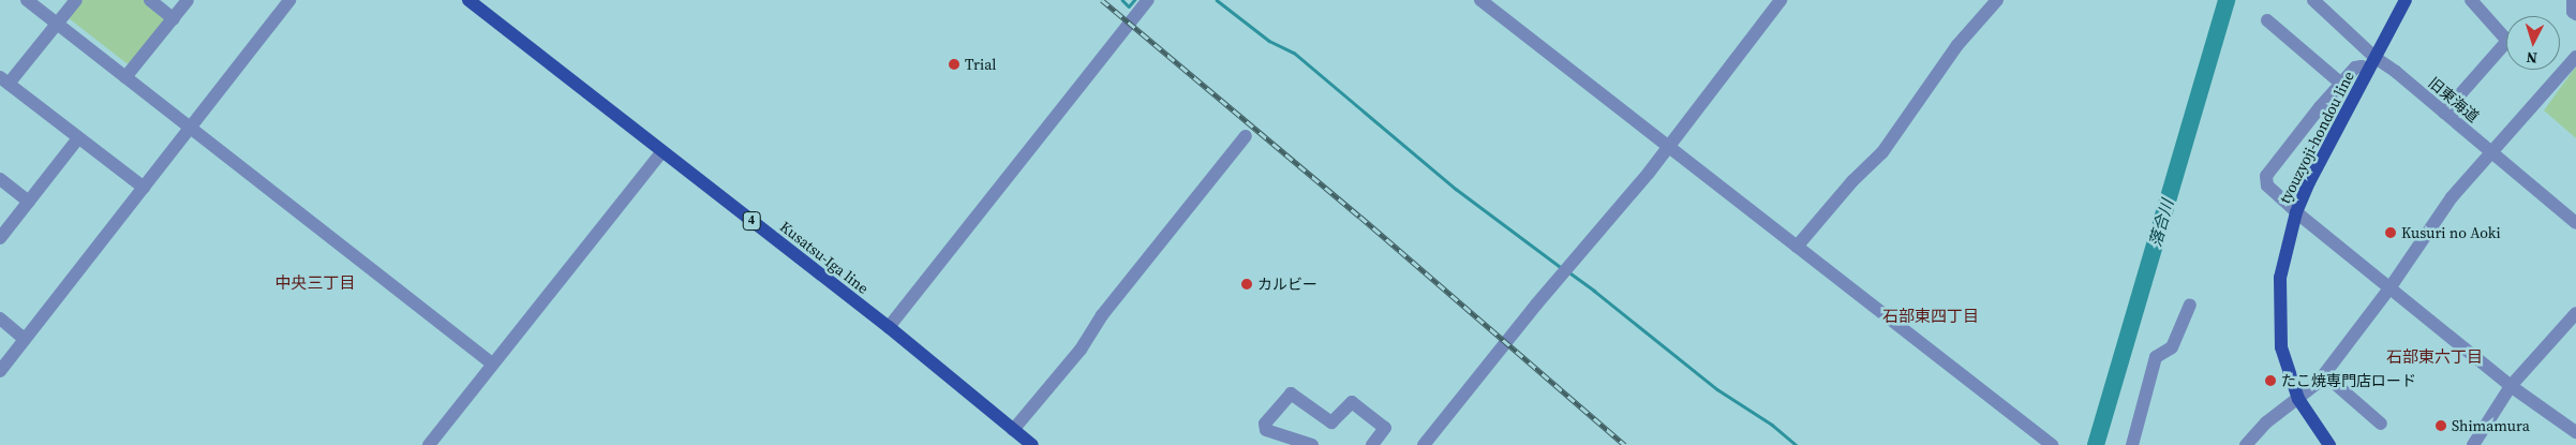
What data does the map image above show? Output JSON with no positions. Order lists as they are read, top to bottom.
{
  "streets": {
    "main road": ["tyouzyoji-hondou line", "4", "Kusatsu-Iga line"],
    "street": ["旧東海道"]
  },
  "crossings": [
    ["旧東海道", "tyouzyoji-hondou line"]
  ],
  "districts": ["中央三丁目", "石部東四丁目", "石部東六丁目"],
  "water": ["落合川"],
  "places": [
    "Trial",
    "Kusuri no Aoki",
    "カルビー",
    "たこ焼専門店ロード",
    "Shimamura"
  ],
  "north": "bottom"
}
